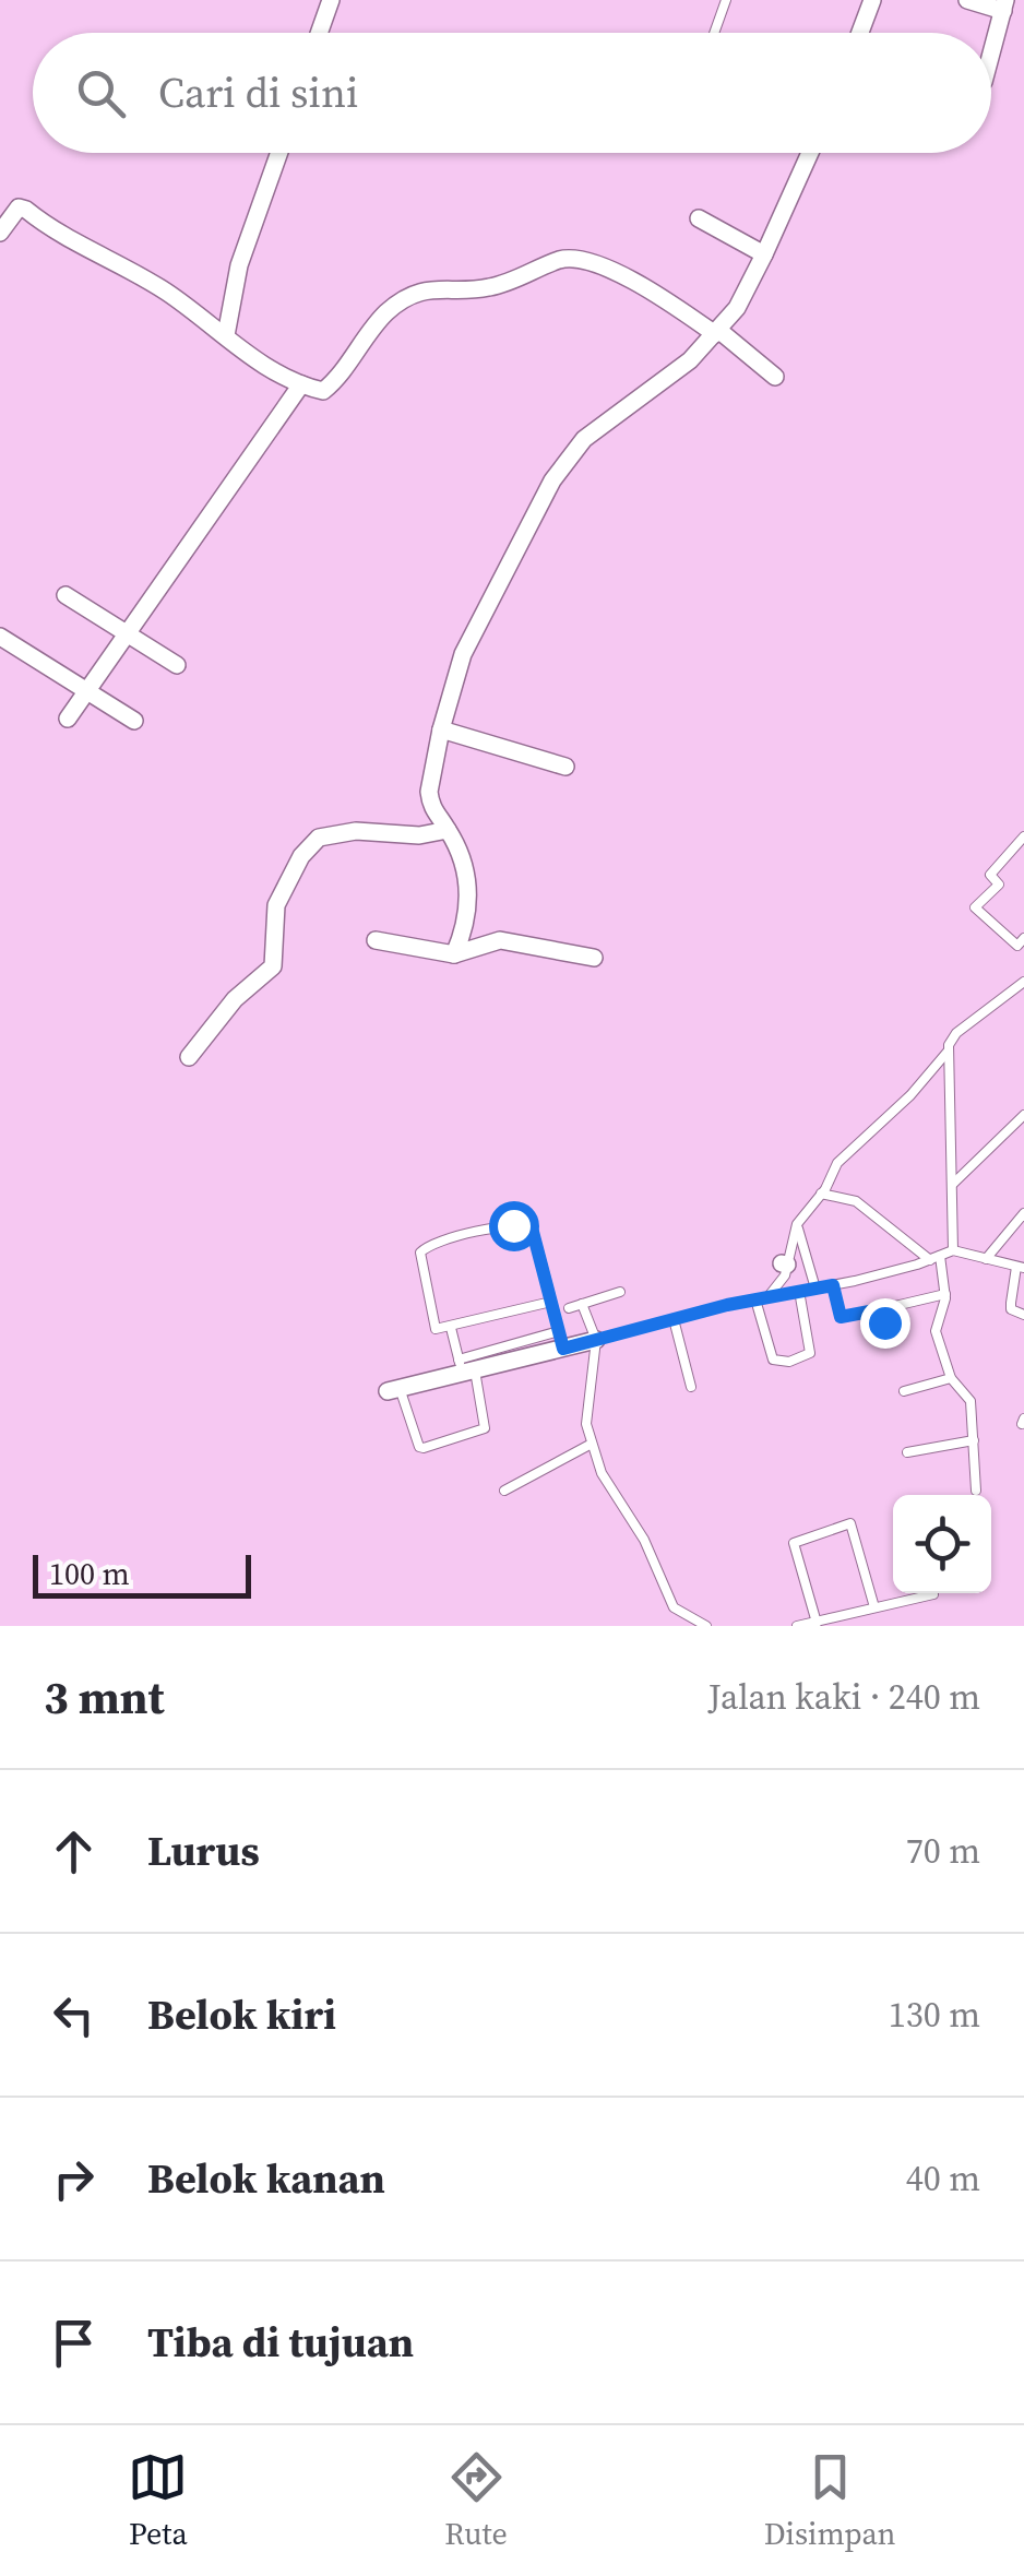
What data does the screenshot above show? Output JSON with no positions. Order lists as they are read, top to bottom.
{
  "scale_bar": "100 m",
  "page": {
    "search": "Cari di sini",
    "scale": "100 m",
    "heading": ["3 mnt", "Jalan kaki · 240 m"],
    "list": [
      ["Lurus", "70 m"],
      ["Belok kiri", "130 m"],
      ["Belok kanan", "40 m"],
      "Tiba di tujuan"
    ],
    "nav": ["Peta", "Rute", "Disimpan"]
  }
}
